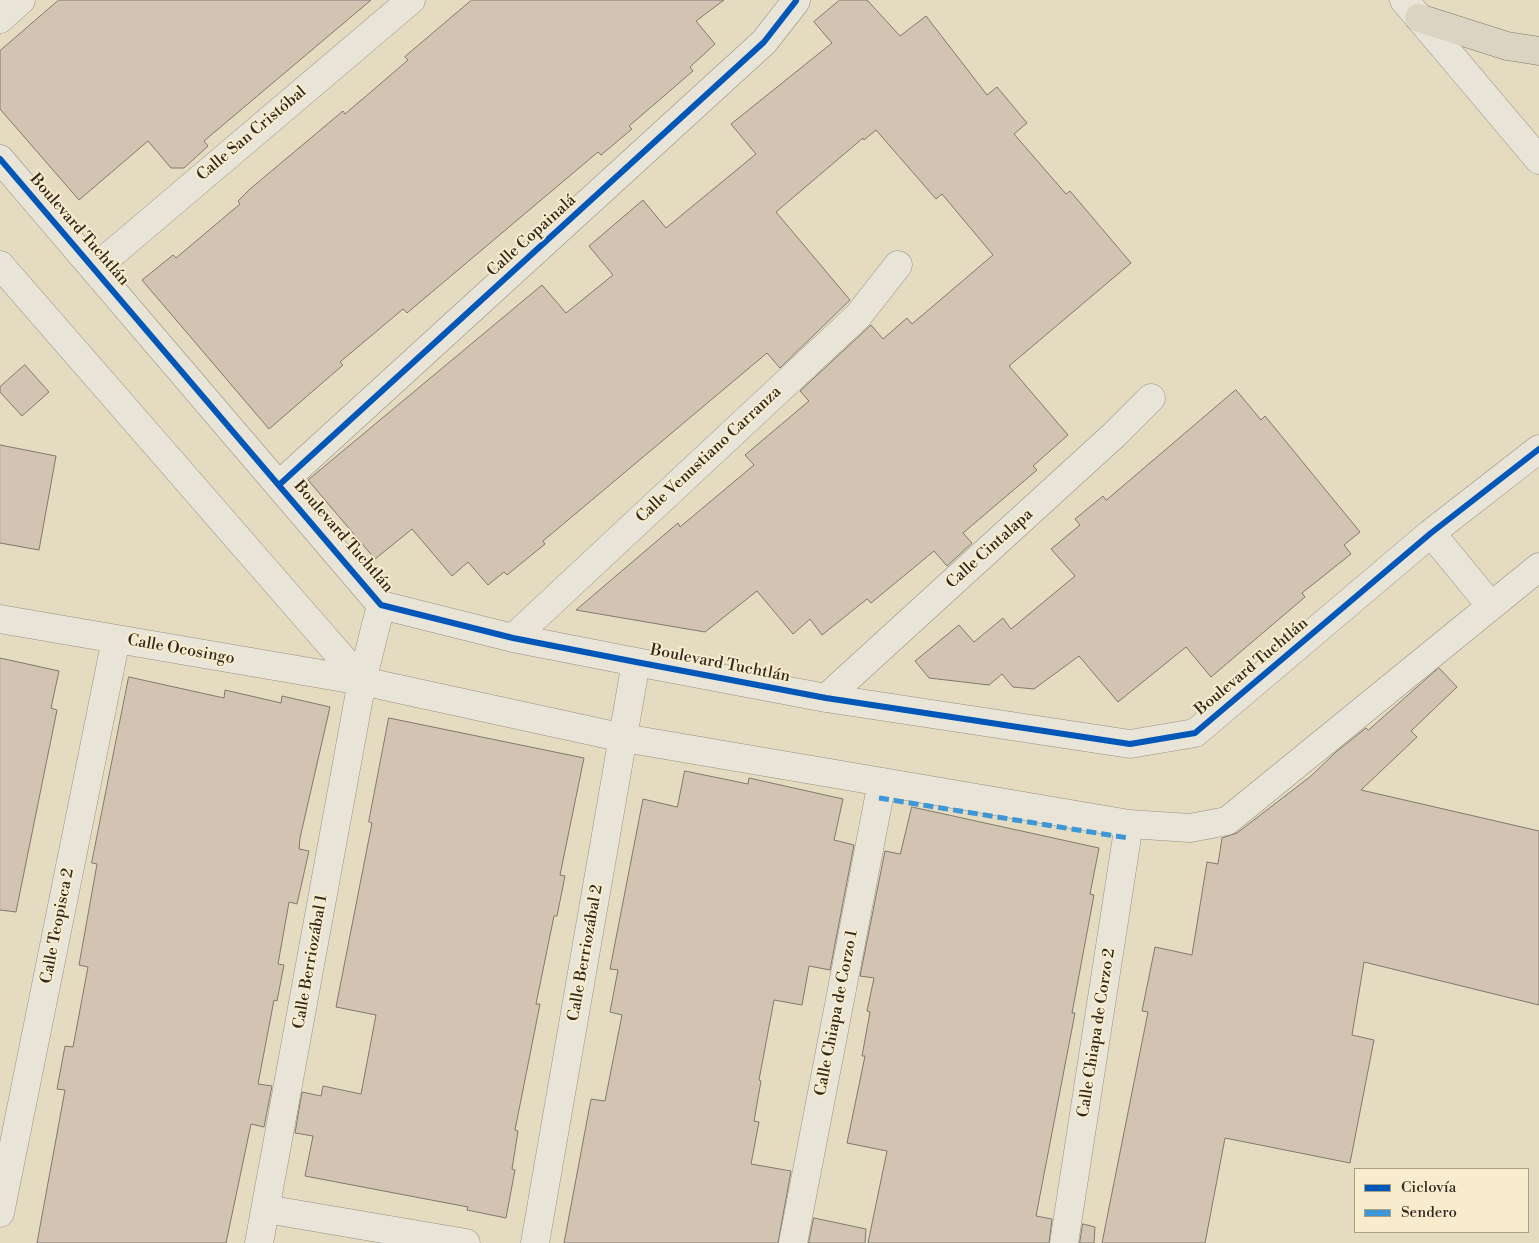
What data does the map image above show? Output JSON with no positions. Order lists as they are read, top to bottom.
{
  "streets": {
    "street": [
      "Calle San Cristóbal",
      "Boulevard Tuchtlán",
      "Calle Copainalá",
      "Calle Venustiano Carranza",
      "Calle Cintalapa",
      "Calle Ocosingo",
      "Calle Teopisca 2",
      "Calle Berriozábal 2",
      "Calle Berriozábal 1",
      "Calle Chiapa de Corzo 1",
      "Calle Chiapa de Corzo 2"
    ]
  },
  "crossings": [
    ["Calle San Cristóbal", "Boulevard Tuchtlán"],
    ["Boulevard Tuchtlán", "Calle Copainalá"],
    ["Boulevard Tuchtlán", "Calle Venustiano Carranza"],
    ["Boulevard Tuchtlán", "Calle Cintalapa"],
    ["Boulevard Tuchtlán", "Calle Berriozábal 2"],
    ["Boulevard Tuchtlán", "Calle Berriozábal 1"],
    ["Calle Ocosingo", "Calle Teopisca 2"],
    ["Calle Ocosingo", "Calle Berriozábal 1"]
  ],
  "legend": ["Ciclovía", "Sendero"]
}
